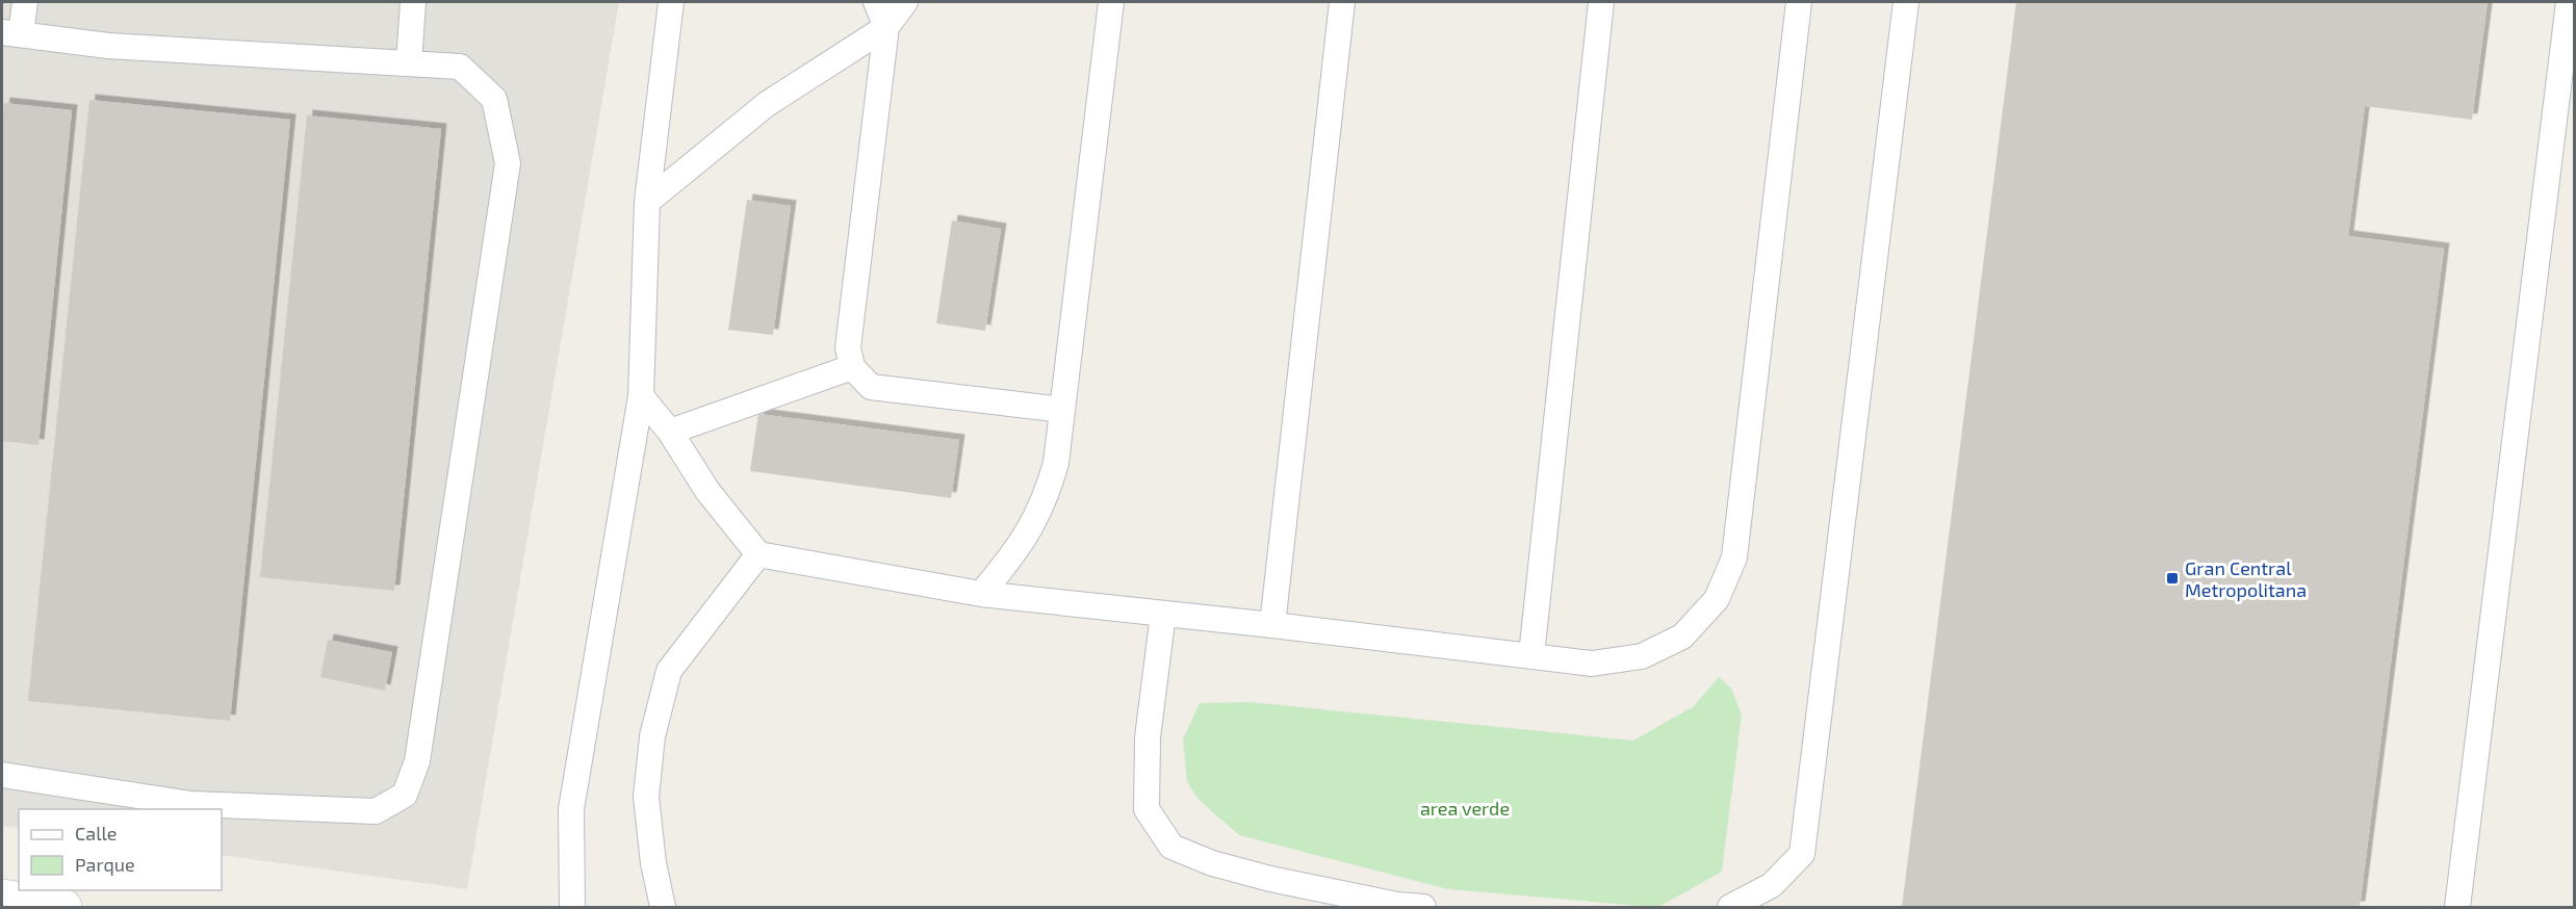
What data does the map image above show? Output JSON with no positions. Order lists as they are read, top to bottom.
{
  "parks": ["area verde"],
  "places": {
    "transit": ["Gran Central Metropolitana"]
  },
  "legend": ["Calle", "Parque"]
}
